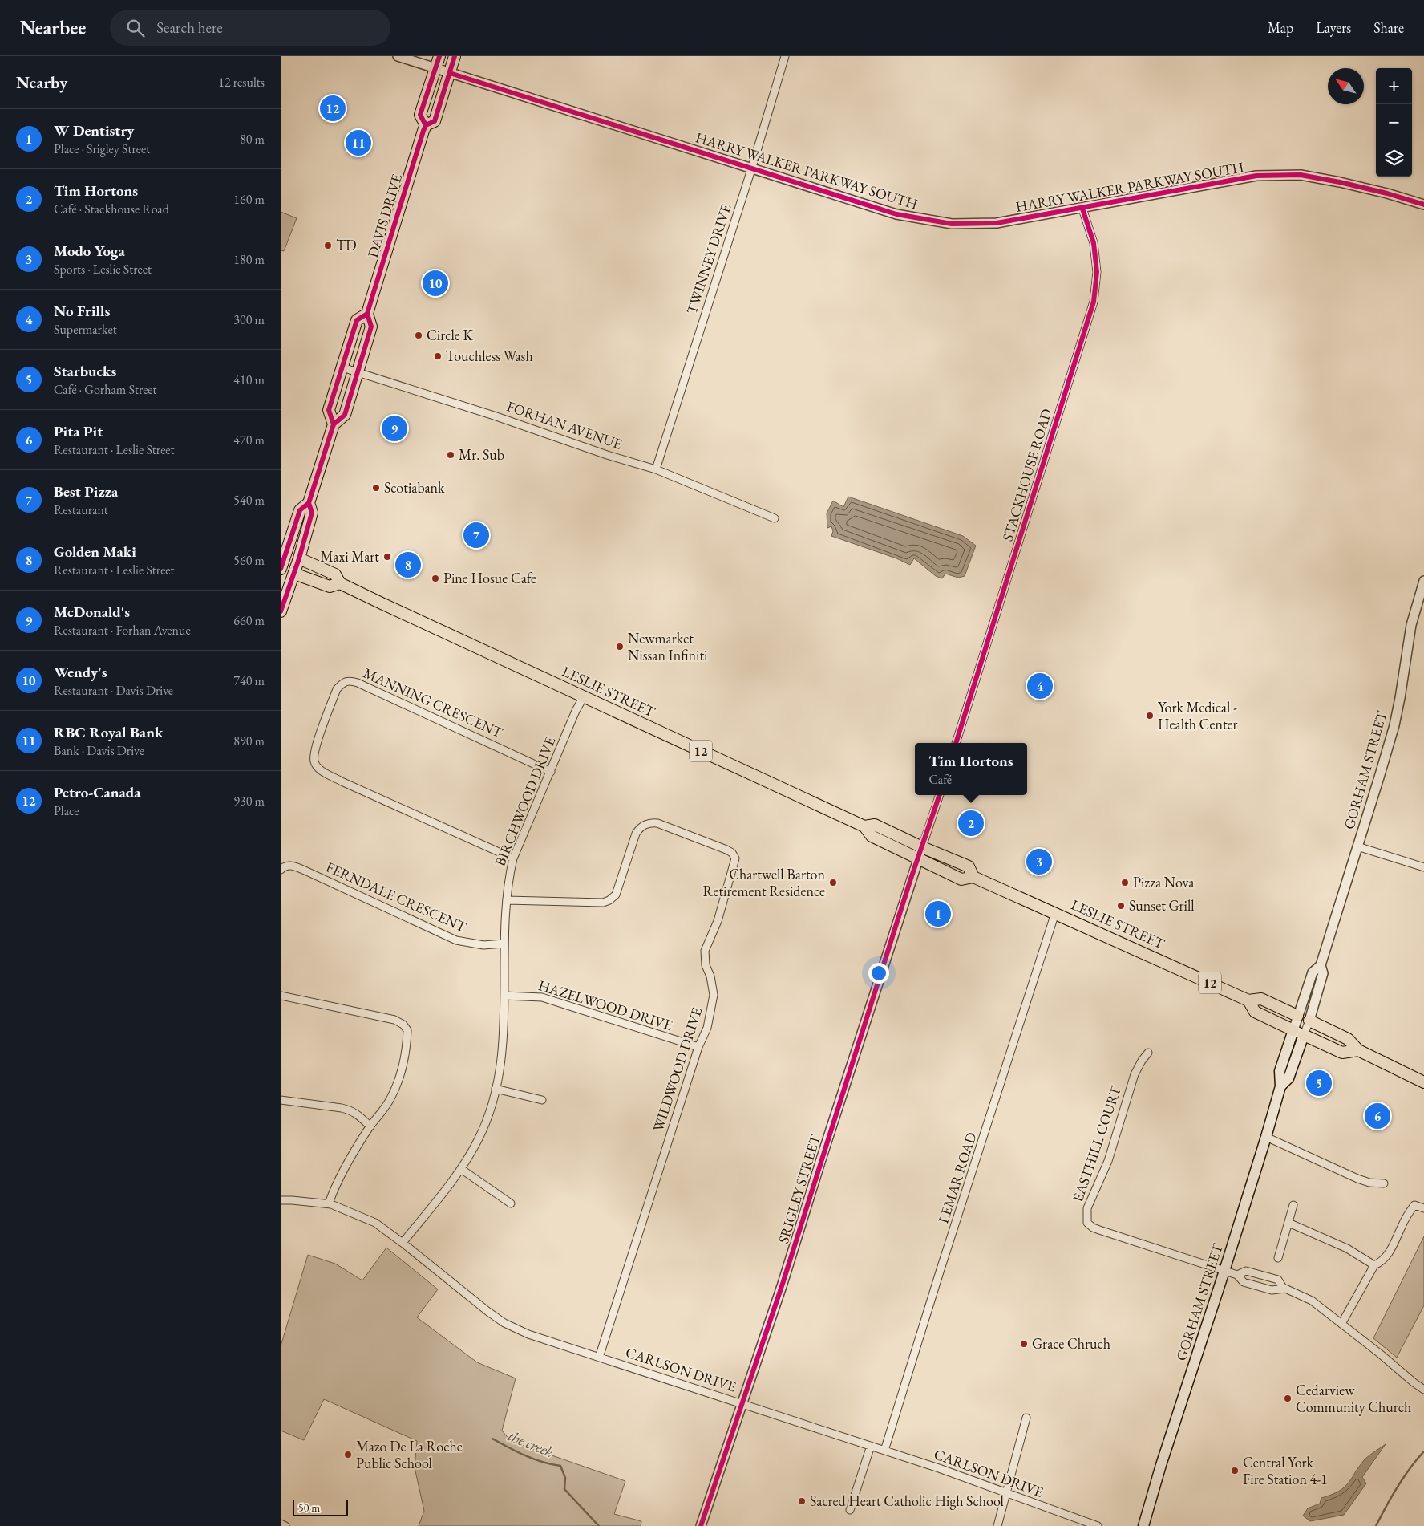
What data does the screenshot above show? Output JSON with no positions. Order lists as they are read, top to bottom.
{
  "streets": {
    "main road": [
      "DAVIS DRIVE",
      "LESLIE STREET",
      "12",
      "GORHAM STREET"
    ],
    "street": [
      "HARRY WALKER PARKWAY SOUTH",
      "TWINNEY DRIVE",
      "FORHAN AVENUE",
      "STACKHOUSE ROAD",
      "MANNING CRESCENT",
      "BIRCHWOOD DRIVE",
      "FERNDALE CRESCENT",
      "HAZELWOOD DRIVE",
      "WILDWOOD DRIVE",
      "EASTHILL COURT",
      "LEMAR ROAD",
      "SRIGLEY STREET",
      "CARLSON DRIVE"
    ]
  },
  "crossings": [
    ["HARRY WALKER PARKWAY SOUTH", "DAVIS DRIVE"],
    ["HARRY WALKER PARKWAY SOUTH", "TWINNEY DRIVE"],
    ["HARRY WALKER PARKWAY SOUTH", "STACKHOUSE ROAD"],
    ["DAVIS DRIVE", "FORHAN AVENUE"],
    ["DAVIS DRIVE", "LESLIE STREET"],
    ["TWINNEY DRIVE", "FORHAN AVENUE"],
    ["LESLIE STREET", "GORHAM STREET"],
    ["LESLIE STREET", "BIRCHWOOD DRIVE"],
    ["LESLIE STREET", "LEMAR ROAD"],
    ["LESLIE STREET", "SRIGLEY STREET"],
    ["MANNING CRESCENT", "BIRCHWOOD DRIVE"],
    ["GORHAM STREET", "EASTHILL COURT"],
    ["BIRCHWOOD DRIVE", "FERNDALE CRESCENT"],
    ["BIRCHWOOD DRIVE", "HAZELWOOD DRIVE"],
    ["BIRCHWOOD DRIVE", "WILDWOOD DRIVE"],
    ["HAZELWOOD DRIVE", "WILDWOOD DRIVE"],
    ["WILDWOOD DRIVE", "CARLSON DRIVE"],
    ["LEMAR ROAD", "CARLSON DRIVE"],
    ["SRIGLEY STREET", "CARLSON DRIVE"]
  ],
  "water": ["the creek"],
  "places": [
    "TD",
    "Circle K",
    "Touchless Wash",
    "Mr. Sub",
    "Scotiabank",
    "Maxi Mart",
    "Pine Hosue Cafe",
    "Newmarket Nissan Infiniti",
    "York Medical - Health Center",
    "Chartwell Barton Retirement Residence",
    "Pizza Nova",
    "Sunset Grill",
    "Grace Chruch",
    "Cedarview Community Church",
    "Mazo De La Roche Public School",
    "Central York Fire Station 4-1",
    "Sacred Heart Catholic High School"
  ],
  "scale_bar": "50 m",
  "north": "top left",
  "page": {
    "header": "Nearbee",
    "search": "Search here",
    "nav": ["Map", "Layers", "Share"],
    "heading": ["Nearby", "12 results"],
    "map_buttons": ["+", "−"],
    "pins": [
      "12",
      "11",
      "10",
      "9",
      "7",
      "8",
      "4",
      "2",
      "3",
      "1",
      "5",
      "6"
    ],
    "list": [
      {
        "mark": "1",
        "name": "W Dentistry",
        "note": "Place · Srigley Street",
        "value": "80 m"
      },
      {
        "mark": "2",
        "name": "Tim Hortons",
        "note": "Café · Stackhouse Road",
        "value": "160 m"
      },
      {
        "mark": "3",
        "name": "Modo Yoga",
        "note": "Sports · Leslie Street",
        "value": "180 m"
      },
      {
        "mark": "4",
        "name": "No Frills",
        "note": "Supermarket",
        "value": "300 m"
      },
      {
        "mark": "5",
        "name": "Starbucks",
        "note": "Café · Gorham Street",
        "value": "410 m"
      },
      {
        "mark": "6",
        "name": "Pita Pit",
        "note": "Restaurant · Leslie Street",
        "value": "470 m"
      },
      {
        "mark": "7",
        "name": "Best Pizza",
        "note": "Restaurant",
        "value": "540 m"
      },
      {
        "mark": "8",
        "name": "Golden Maki",
        "note": "Restaurant · Leslie Street",
        "value": "560 m"
      },
      {
        "mark": "9",
        "name": "McDonald's",
        "note": "Restaurant · Forhan Avenue",
        "value": "660 m"
      },
      {
        "mark": "10",
        "name": "Wendy's",
        "note": "Restaurant · Davis Drive",
        "value": "740 m"
      },
      {
        "mark": "11",
        "name": "RBC Royal Bank",
        "note": "Bank · Davis Drive",
        "value": "890 m"
      },
      {
        "mark": "12",
        "name": "Petro-Canada",
        "note": "Place",
        "value": "930 m"
      }
    ],
    "popup": ["Tim Hortons", "Café"],
    "scale": "50 m"
  }
}
